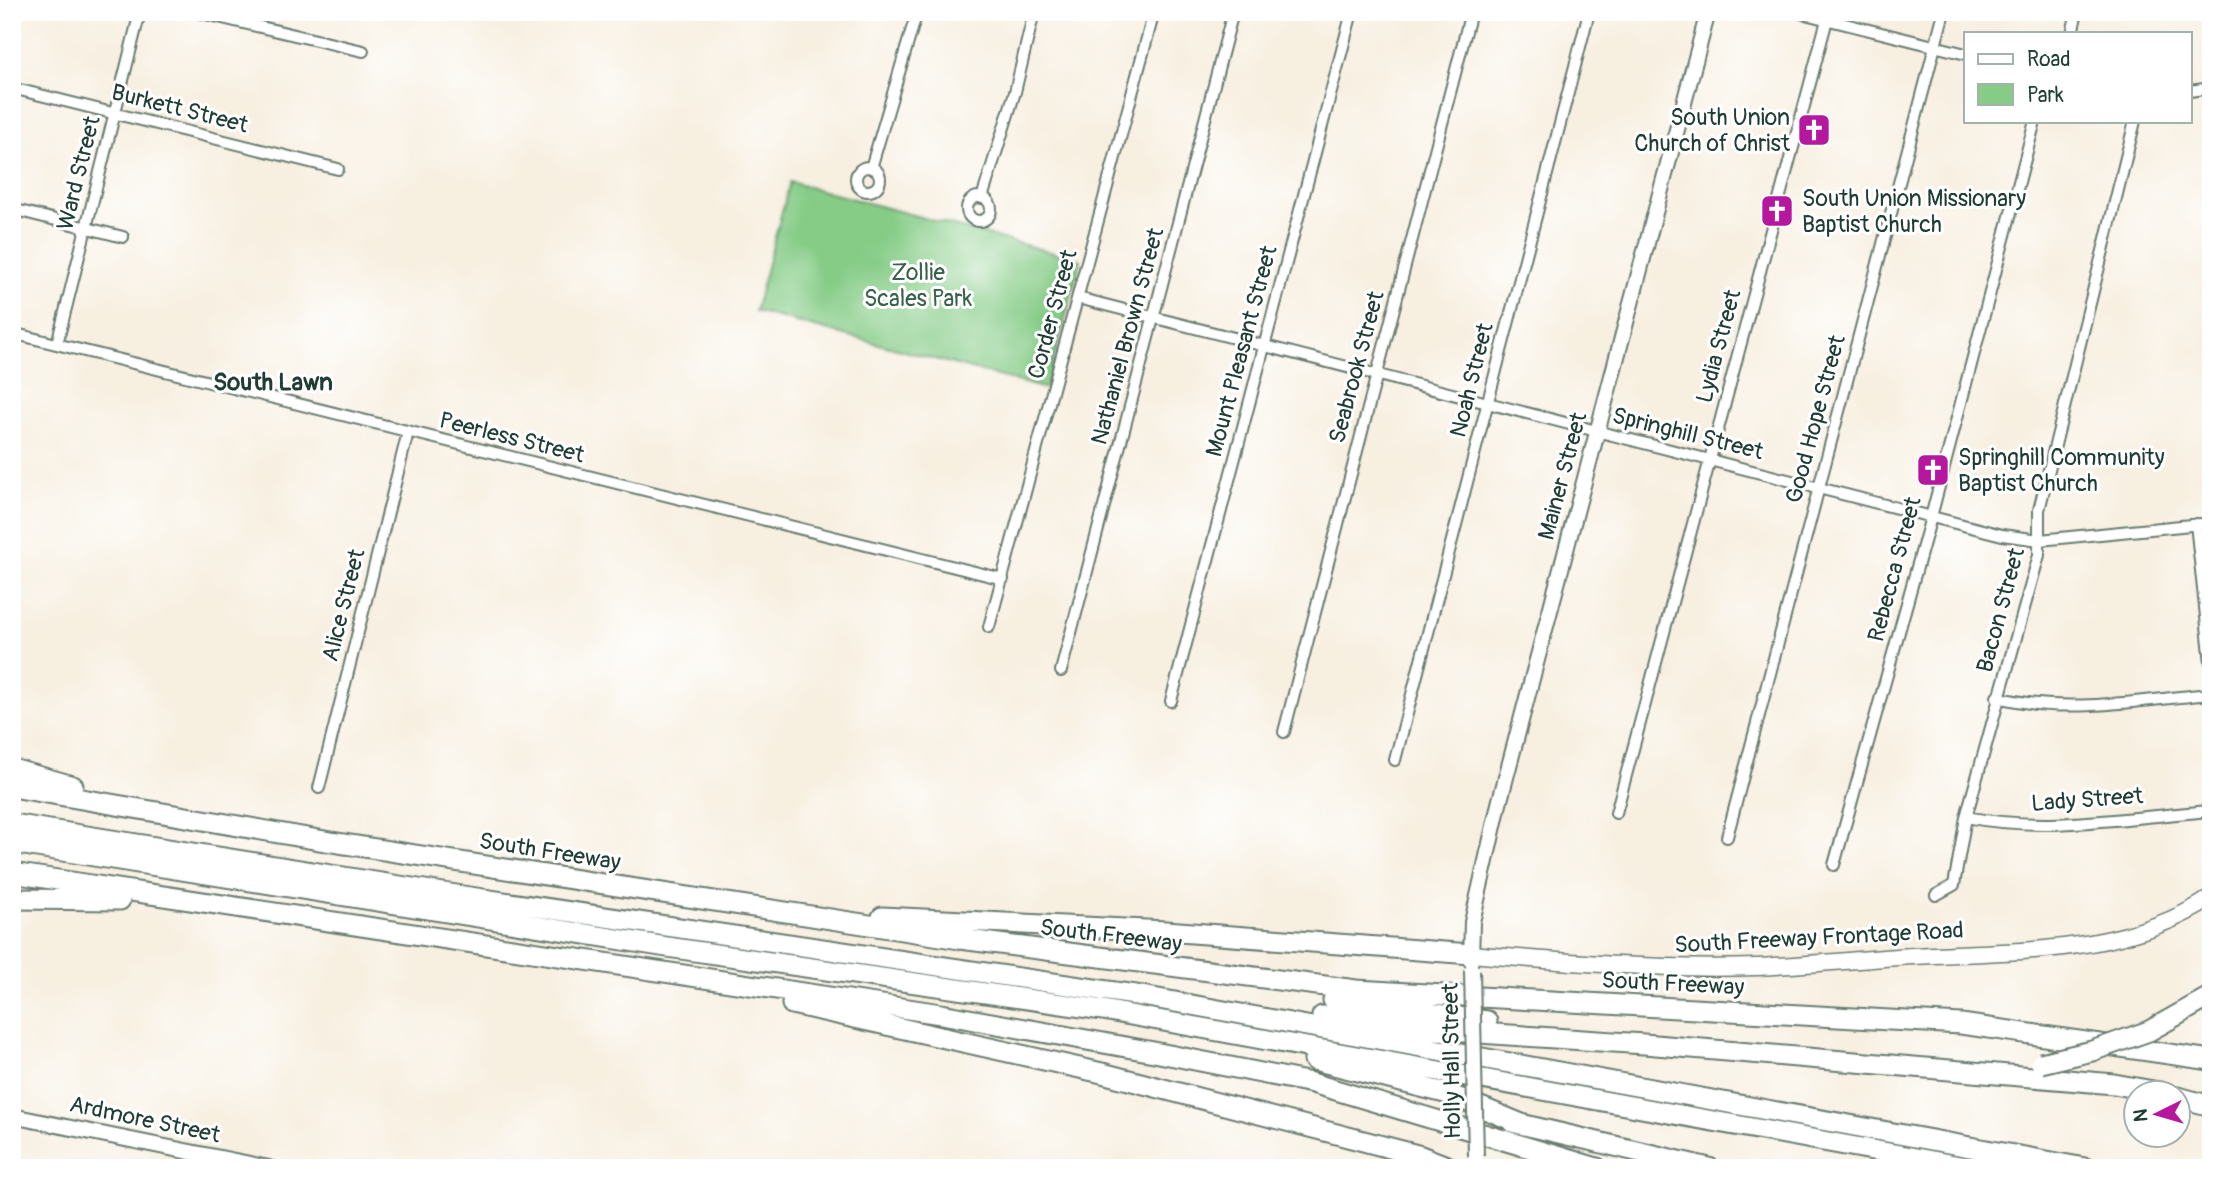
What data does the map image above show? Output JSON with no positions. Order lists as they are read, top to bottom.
{
  "streets": {
    "highway": ["South Freeway"],
    "main road": ["South Freeway Frontage Road"],
    "street": [
      "Burkett Street",
      "Ward Street",
      "Corder Street",
      "Nathaniel Brown Street",
      "Lydia Street",
      "Mount Pleasant Street",
      "Seabrook Street",
      "Noah Street",
      "Good Hope Street",
      "Springhill Street",
      "Peerless Street",
      "Mainer Street",
      "Rebecca Street",
      "Alice Street",
      "Bacon Street",
      "Lady Street",
      "Holly Hall Street",
      "Ardmore Street"
    ]
  },
  "crossings": [
    ["Burkett Street", "Ward Street"],
    ["Ward Street", "Peerless Street"],
    ["Corder Street", "Springhill Street"],
    ["Corder Street", "Peerless Street"],
    ["Nathaniel Brown Street", "Springhill Street"],
    ["Lydia Street", "Springhill Street"],
    ["Mount Pleasant Street", "Springhill Street"],
    ["Seabrook Street", "Springhill Street"],
    ["Noah Street", "Springhill Street"],
    ["Good Hope Street", "Springhill Street"],
    ["Springhill Street", "Mainer Street"],
    ["Springhill Street", "Rebecca Street"],
    ["Springhill Street", "Bacon Street"],
    ["Peerless Street", "Alice Street"],
    ["Mainer Street", "South Freeway Frontage Road"],
    ["Mainer Street", "Holly Hall Street"],
    ["Bacon Street", "Lady Street"],
    ["South Freeway Frontage Road", "Holly Hall Street"]
  ],
  "districts": ["South Lawn"],
  "parks": ["Zollie Scales Park"],
  "places": {
    "church": ["South Union Church of Christ", "South Union Missionary Baptist Church", "Springhill Community Baptist Church"]
  },
  "legend": ["Road", "Park"],
  "north": "left"
}
